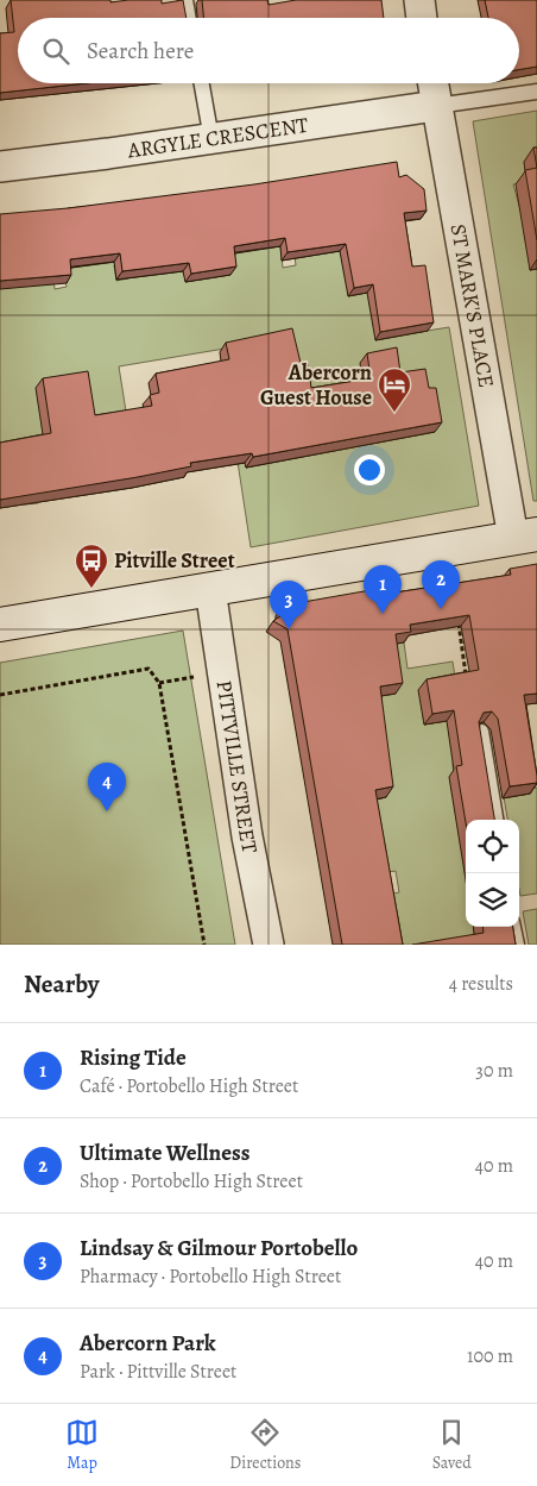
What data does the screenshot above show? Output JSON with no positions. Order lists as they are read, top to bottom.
{
  "streets": {
    "street": ["ARGYLE CRESCENT", "ST MARK'S PLACE", "PITTVILLE STREET"]
  },
  "crossings": [
    ["ARGYLE CRESCENT", "ST MARK'S PLACE"]
  ],
  "places": {
    "hotel": ["Abercorn Guest House"],
    "bus stop": ["Pitville Street"]
  },
  "page": {
    "search": "Search here",
    "pins": [
      "2",
      "1",
      "3",
      "4"
    ],
    "heading": ["Nearby", "4 results"],
    "list": [
      {
        "mark": "1",
        "name": "Rising Tide",
        "note": "Café · Portobello High Street",
        "value": "30 m"
      },
      {
        "mark": "2",
        "name": "Ultimate Wellness",
        "note": "Shop · Portobello High Street",
        "value": "40 m"
      },
      {
        "mark": "3",
        "name": "Lindsay & Gilmour Portobello",
        "note": "Pharmacy · Portobello High Street",
        "value": "40 m"
      },
      {
        "mark": "4",
        "name": "Abercorn Park",
        "note": "Park · Pittville Street",
        "value": "100 m"
      }
    ],
    "nav": ["Map", "Directions", "Saved"]
  }
}
